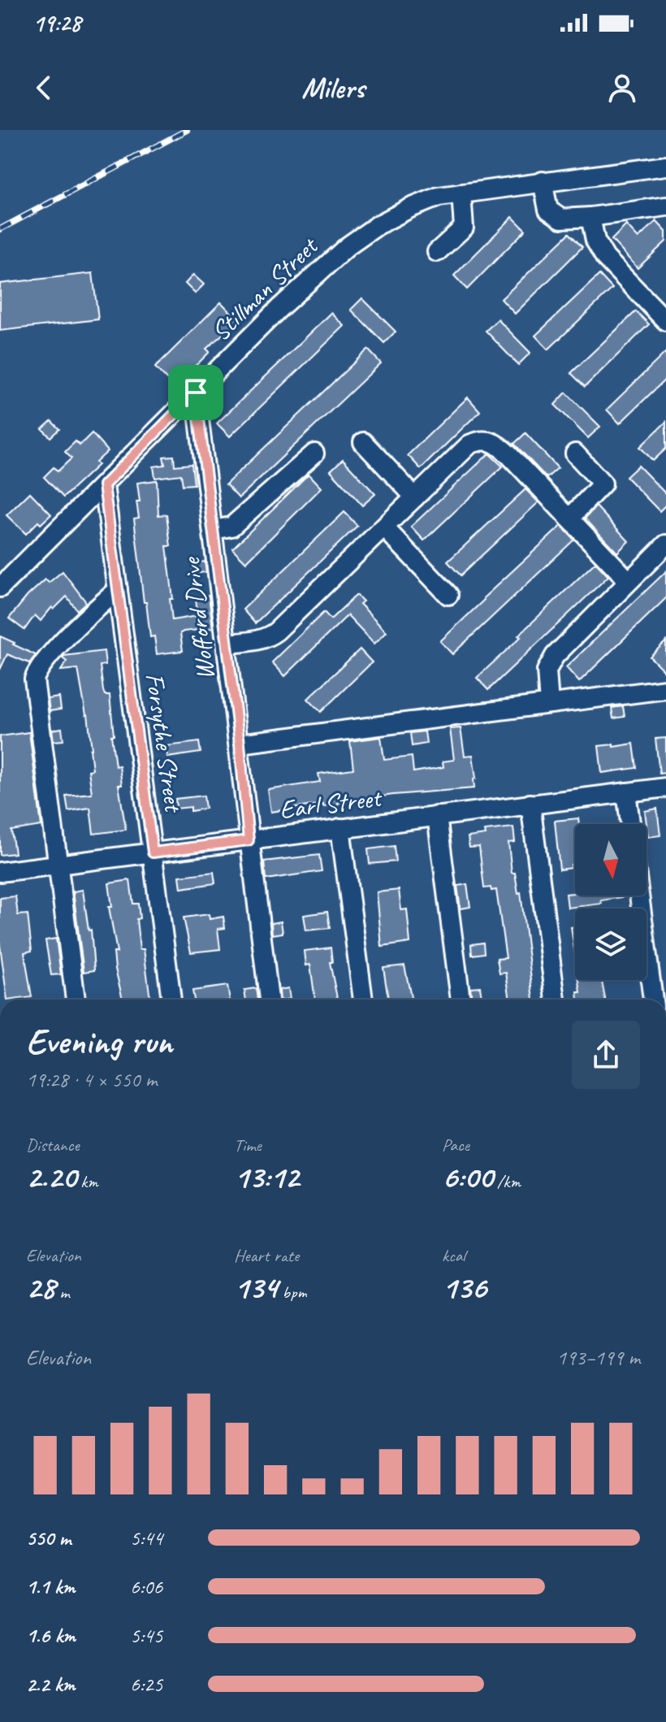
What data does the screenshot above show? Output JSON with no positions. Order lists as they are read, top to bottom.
{
  "streets": {
    "street": [
      "Stillman Street",
      "Wofford Drive",
      "Forsythe Street",
      "Earl Street"
    ]
  },
  "crossings": [
    ["Stillman Street", "Wofford Drive"],
    ["Stillman Street", "Forsythe Street"],
    ["Wofford Drive", "Earl Street"],
    ["Forsythe Street", "Earl Street"]
  ],
  "north": "bottom",
  "page": {
    "status": "19:28",
    "header": "Milers",
    "heading": ["Evening run", "19:28 · 4 × 550 m"],
    "stats": [
      ["Distance", "2.20 km"],
      ["Time", "13:12"],
      ["Pace", "6:00 /km"],
      ["Elevation", "28 m"],
      ["Heart rate", "134 bpm"],
      ["kcal", "136"]
    ],
    "chart": ["Elevation", "193–199 m"],
    "list": [
      {
        "name": "550 m",
        "note": "5:44"
      },
      {
        "name": "1.1 km",
        "note": "6:06"
      },
      {
        "name": "1.6 km",
        "note": "5:45"
      },
      {
        "name": "2.2 km",
        "note": "6:25"
      }
    ]
  }
}
